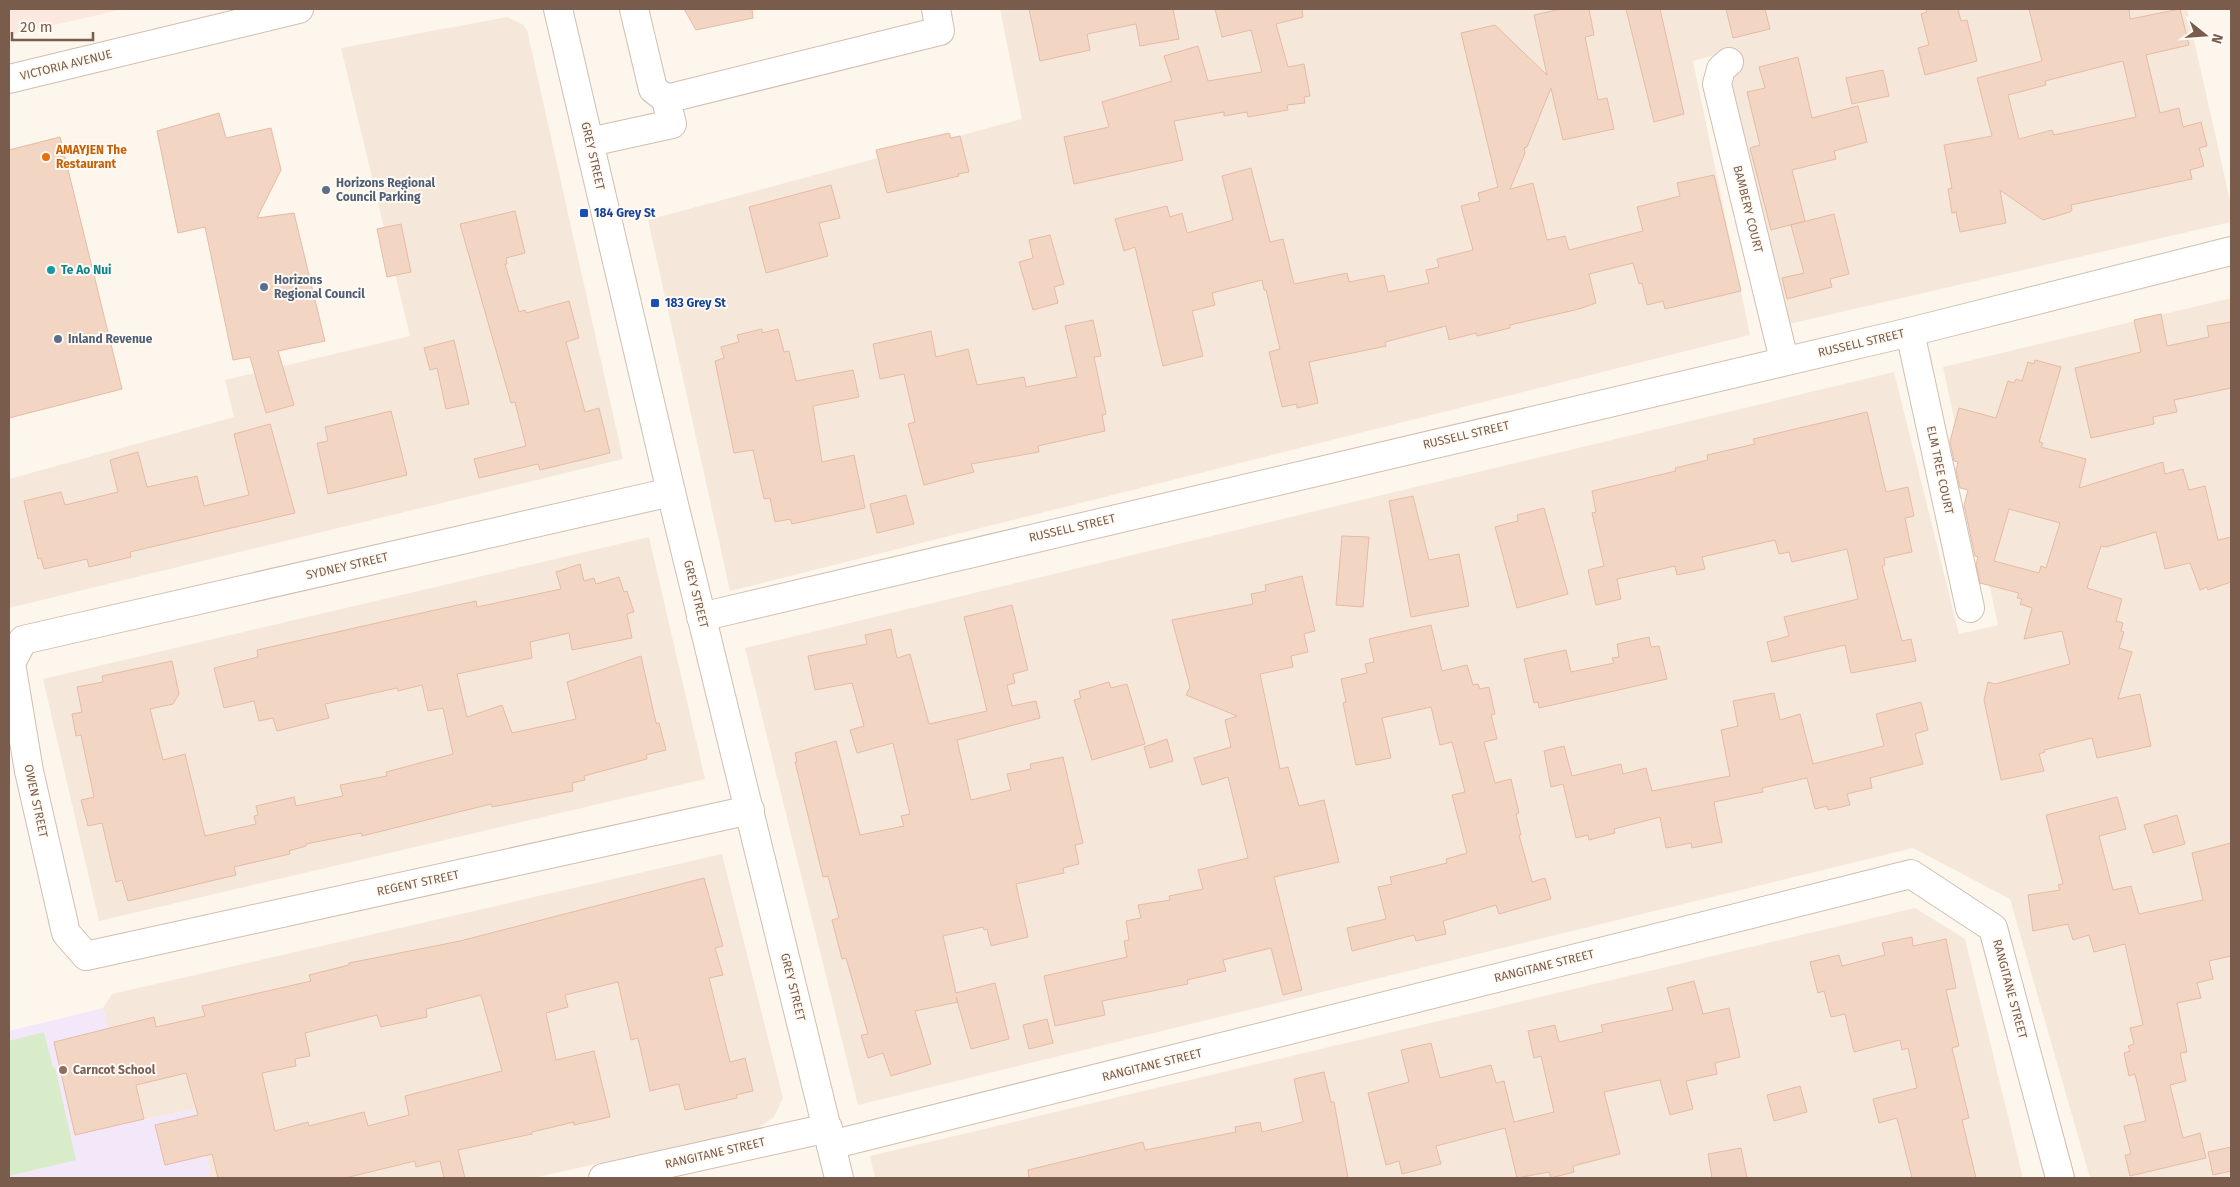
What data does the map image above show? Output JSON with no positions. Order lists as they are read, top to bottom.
{
  "streets": {
    "street": [
      "VICTORIA AVENUE",
      "GREY STREET",
      "BAMBERY COURT",
      "RUSSELL STREET",
      "ELM TREE COURT",
      "SYDNEY STREET",
      "OWEN STREET",
      "REGENT STREET",
      "RANGITANE STREET"
    ]
  },
  "crossings": [
    ["GREY STREET", "RUSSELL STREET"],
    ["GREY STREET", "SYDNEY STREET"],
    ["GREY STREET", "REGENT STREET"],
    ["GREY STREET", "RANGITANE STREET"],
    ["BAMBERY COURT", "RUSSELL STREET"],
    ["RUSSELL STREET", "ELM TREE COURT"],
    ["SYDNEY STREET", "OWEN STREET"],
    ["OWEN STREET", "REGENT STREET"]
  ],
  "places": {
    "other": [
      "AMAYJEN The Restaurant",
      "Horizons Regional Council Parking",
      "Te Ao Nui",
      "Horizons Regional Council",
      "Inland Revenue",
      "Carncot School"
    ],
    "transit": ["184 Grey St", "183 Grey St"]
  },
  "scale_bar": "20 m",
  "north": "right"
}
